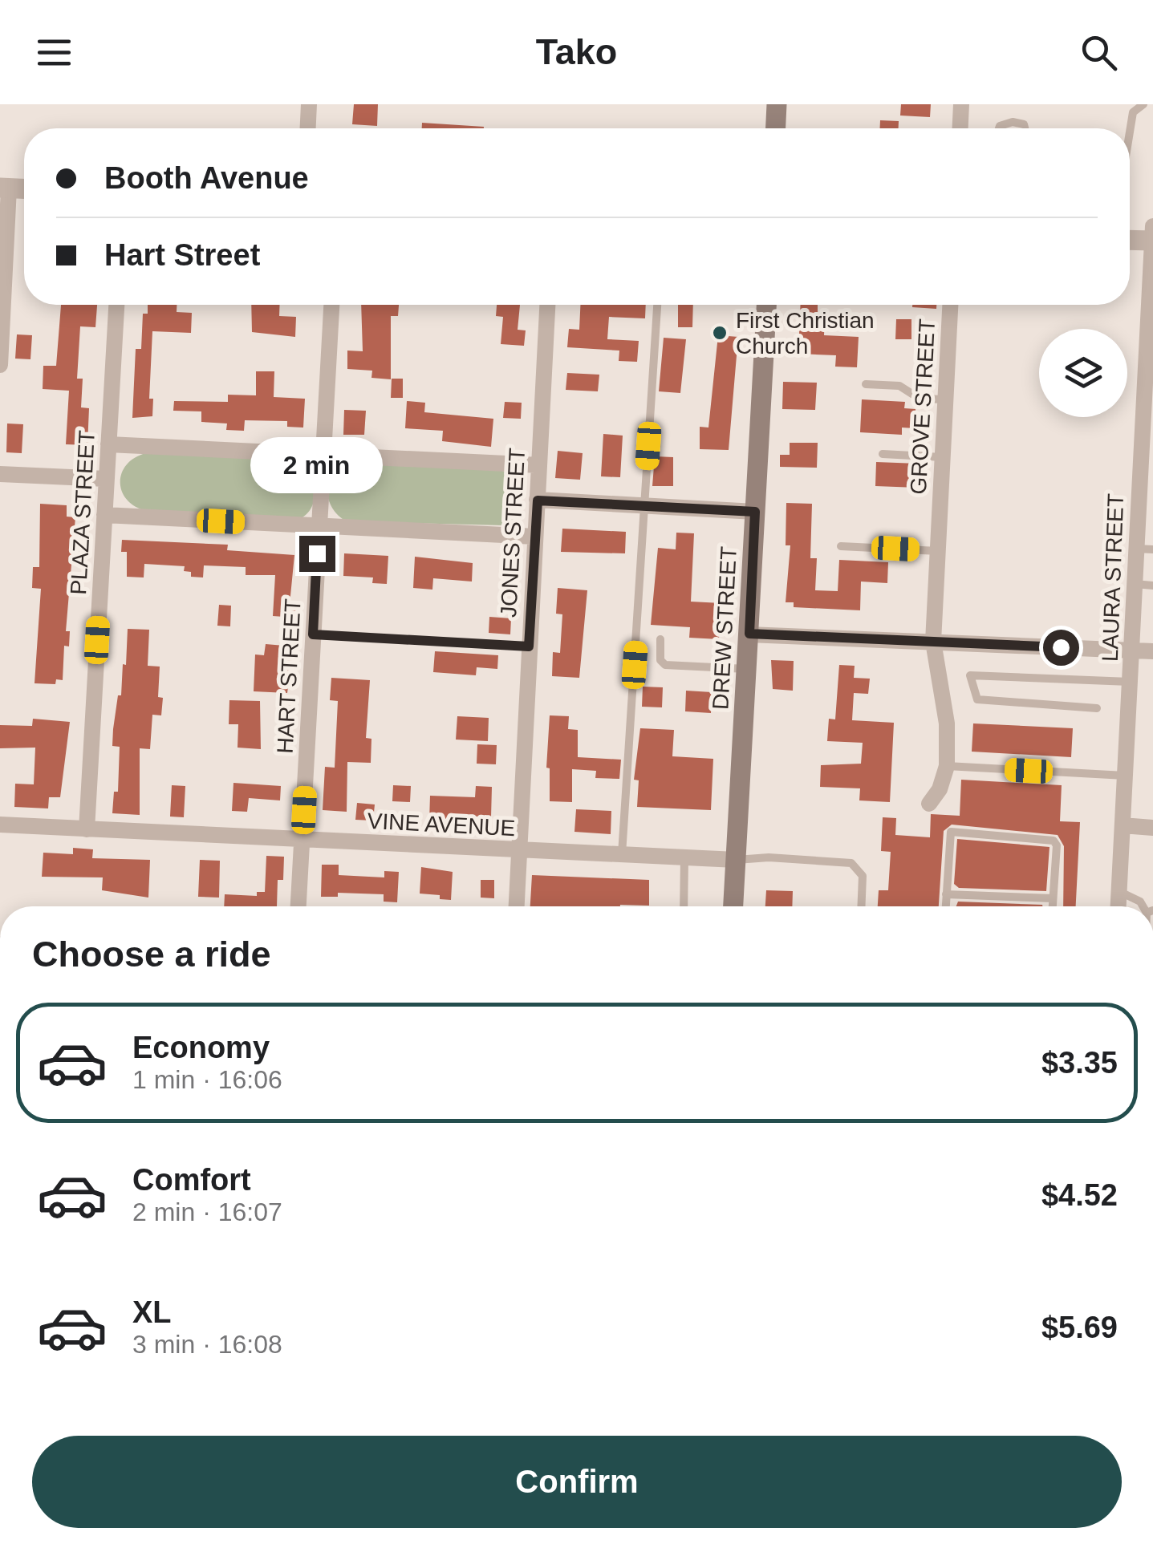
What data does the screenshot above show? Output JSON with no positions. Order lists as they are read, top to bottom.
{
  "streets": {
    "main road": ["DREW STREET"],
    "street": [
      "GROVE STREET",
      "PLAZA STREET",
      "JONES STREET",
      "LAURA STREET",
      "HART STREET",
      "VINE AVENUE"
    ]
  },
  "crossings": [
    ["PLAZA STREET", "VINE AVENUE"],
    ["JONES STREET", "VINE AVENUE"],
    ["DREW STREET", "VINE AVENUE"],
    ["HART STREET", "VINE AVENUE"]
  ],
  "places": ["First Christian Church"],
  "page": {
    "header": "Tako",
    "banner": ["Booth Avenue", "Hart Street"],
    "bubble": "2 min",
    "heading": "Choose a ride",
    "list": [
      {
        "name": "Economy",
        "note": "1 min · 16:06",
        "value": "$3.35"
      },
      {
        "name": "Comfort",
        "note": "2 min · 16:07",
        "value": "$4.52"
      },
      {
        "name": "XL",
        "note": "3 min · 16:08",
        "value": "$5.69"
      }
    ],
    "buttons": "Confirm"
  }
}
